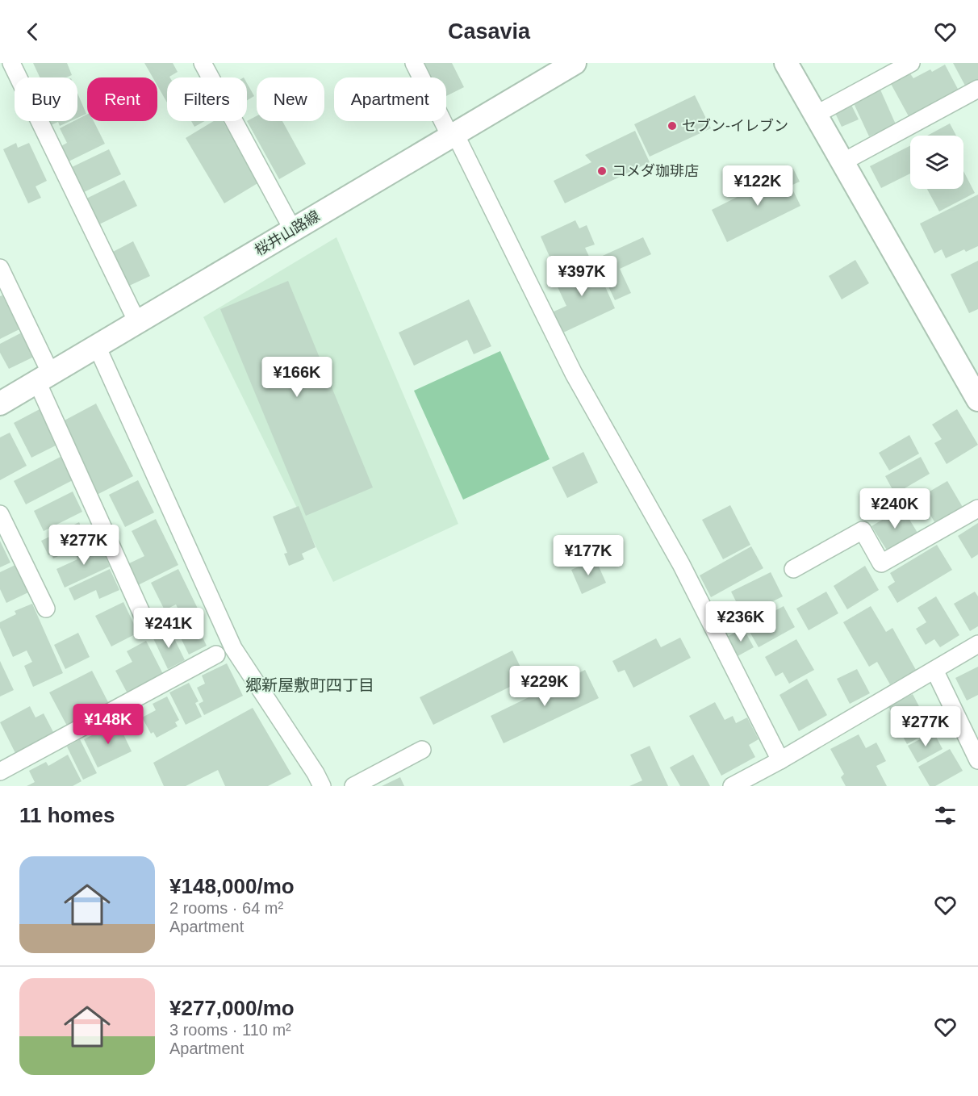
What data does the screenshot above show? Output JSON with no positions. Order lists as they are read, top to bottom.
{
  "streets": {
    "main road": ["桜井山路線"]
  },
  "districts": ["郷新屋敷町四丁目"],
  "places": ["セブン-イレブン", "コメダ珈琲店"],
  "page": {
    "header": "Casavia",
    "chip": [
      "Buy",
      "Rent",
      "Filters",
      "New",
      "Apartment"
    ],
    "price": [
      "¥122K",
      "¥397K",
      "¥166K",
      "¥240K",
      "¥277K",
      "¥177K",
      "¥236K",
      "¥241K",
      "¥229K",
      "¥148K",
      "¥277K"
    ],
    "heading": "11 homes",
    "list": [
      {
        "name": "¥148,000/mo",
        "note": "2 rooms · 64 m² · Apartment"
      },
      {
        "name": "¥277,000/mo",
        "note": "3 rooms · 110 m² · Apartment"
      }
    ]
  }
}
